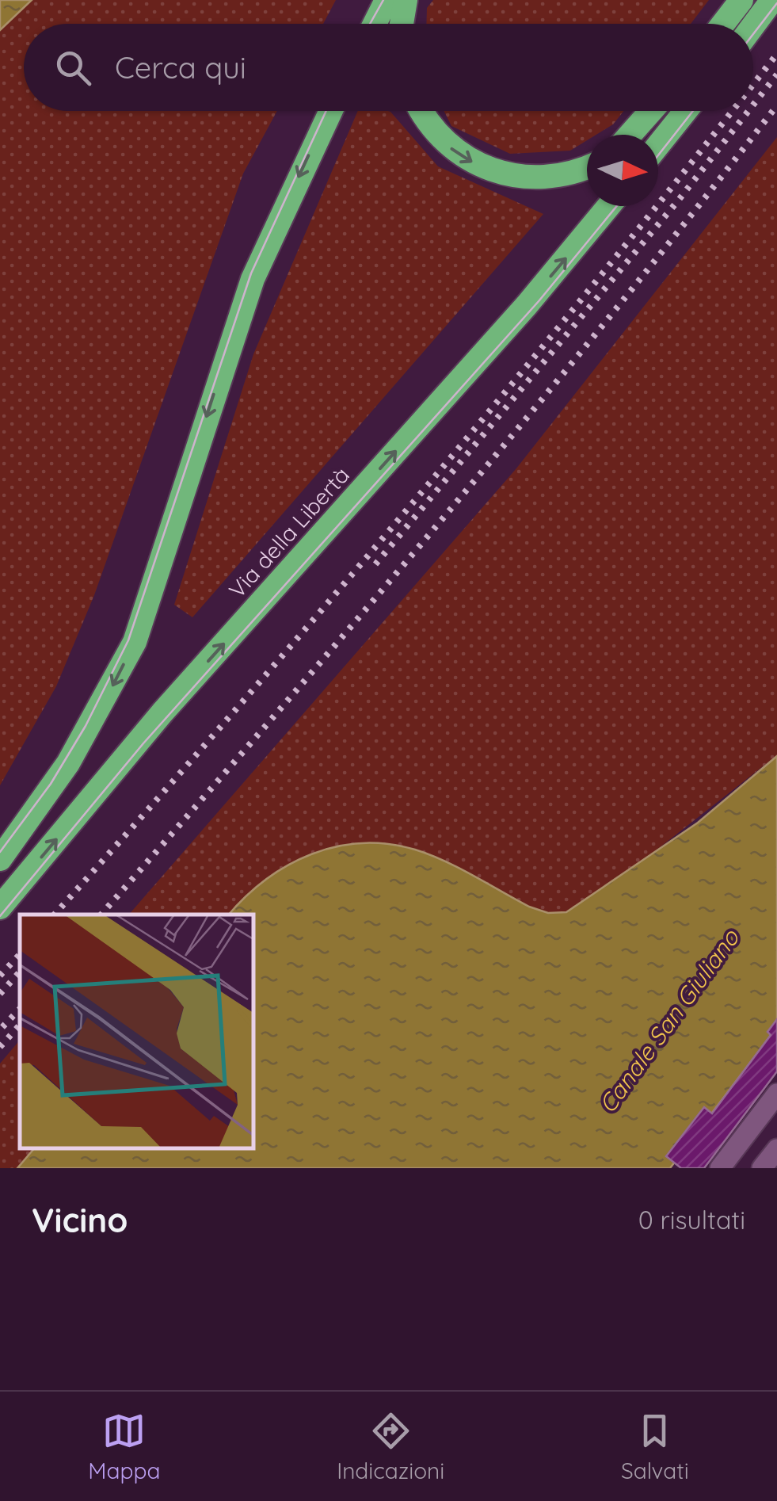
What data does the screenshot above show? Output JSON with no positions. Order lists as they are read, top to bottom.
{
  "streets": {
    "highway": ["Via della Libertà"]
  },
  "water": ["Canale San Giuliano"],
  "north": "right",
  "page": {
    "search": "Cerca qui",
    "heading": ["Vicino", "0 risultati"],
    "nav": ["Mappa", "Indicazioni", "Salvati"]
  }
}
